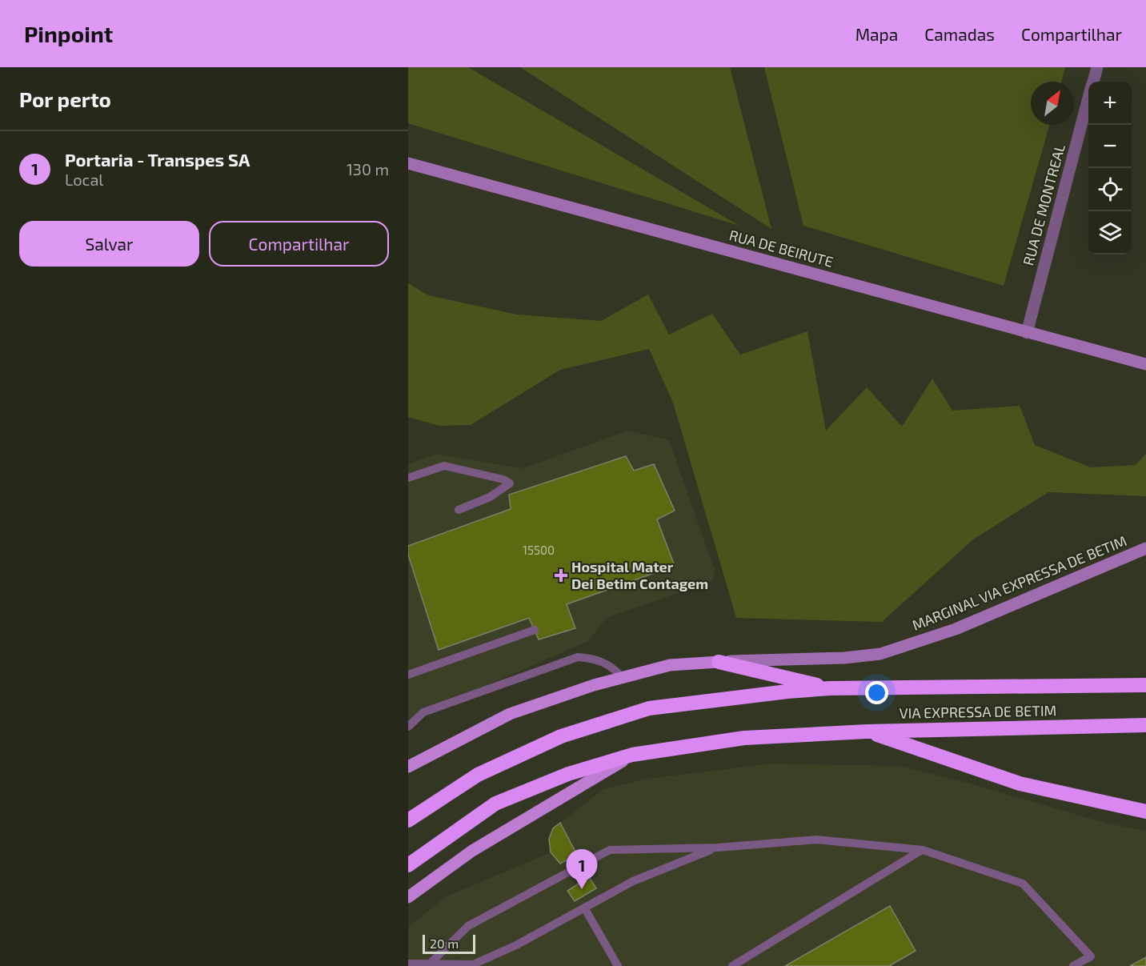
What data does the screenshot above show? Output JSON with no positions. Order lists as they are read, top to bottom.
{
  "streets": {
    "highway": ["VIA EXPRESSA DE BETIM"],
    "main road": ["MARGINAL VIA EXPRESSA DE BETIM"],
    "street": ["RUA DE MONTREAL", "RUA DE BEIRUTE"]
  },
  "crossings": [
    ["RUA DE MONTREAL", "RUA DE BEIRUTE"]
  ],
  "places": {
    "health": ["Hospital Mater Dei Betim Contagem"]
  },
  "house_numbers": ["15500"],
  "scale_bar": "20 m",
  "north": "top right",
  "page": {
    "header": "Pinpoint",
    "nav": ["Mapa", "Camadas", "Compartilhar"],
    "heading": "Por perto",
    "map_buttons": ["+", "−"],
    "list": [
      {
        "mark": "1",
        "name": "Portaria - Transpes SA",
        "note": "Local",
        "value": "130 m"
      }
    ],
    "buttons": ["Salvar", "Compartilhar"],
    "pins": "1",
    "scale": "20 m"
  }
}
